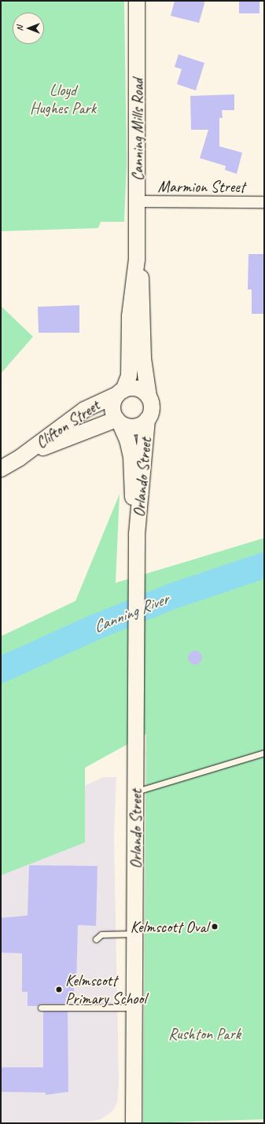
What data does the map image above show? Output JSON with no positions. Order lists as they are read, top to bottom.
{
  "streets": {
    "main road": ["Canning Mills Road", "Clifton Street", "Orlando Street"],
    "street": ["Marmion Street"]
  },
  "crossings": [
    ["Canning Mills Road", "Marmion Street"],
    ["Canning Mills Road", "Clifton Street"],
    ["Canning Mills Road", "Orlando Street"],
    ["Clifton Street", "Orlando Street"]
  ],
  "water": ["Canning River"],
  "parks": ["Lloyd Hughes Park", "Rushton Park"],
  "places": ["Kelmscott Oval", "Kelmscott Primary School"],
  "north": "left"
}
